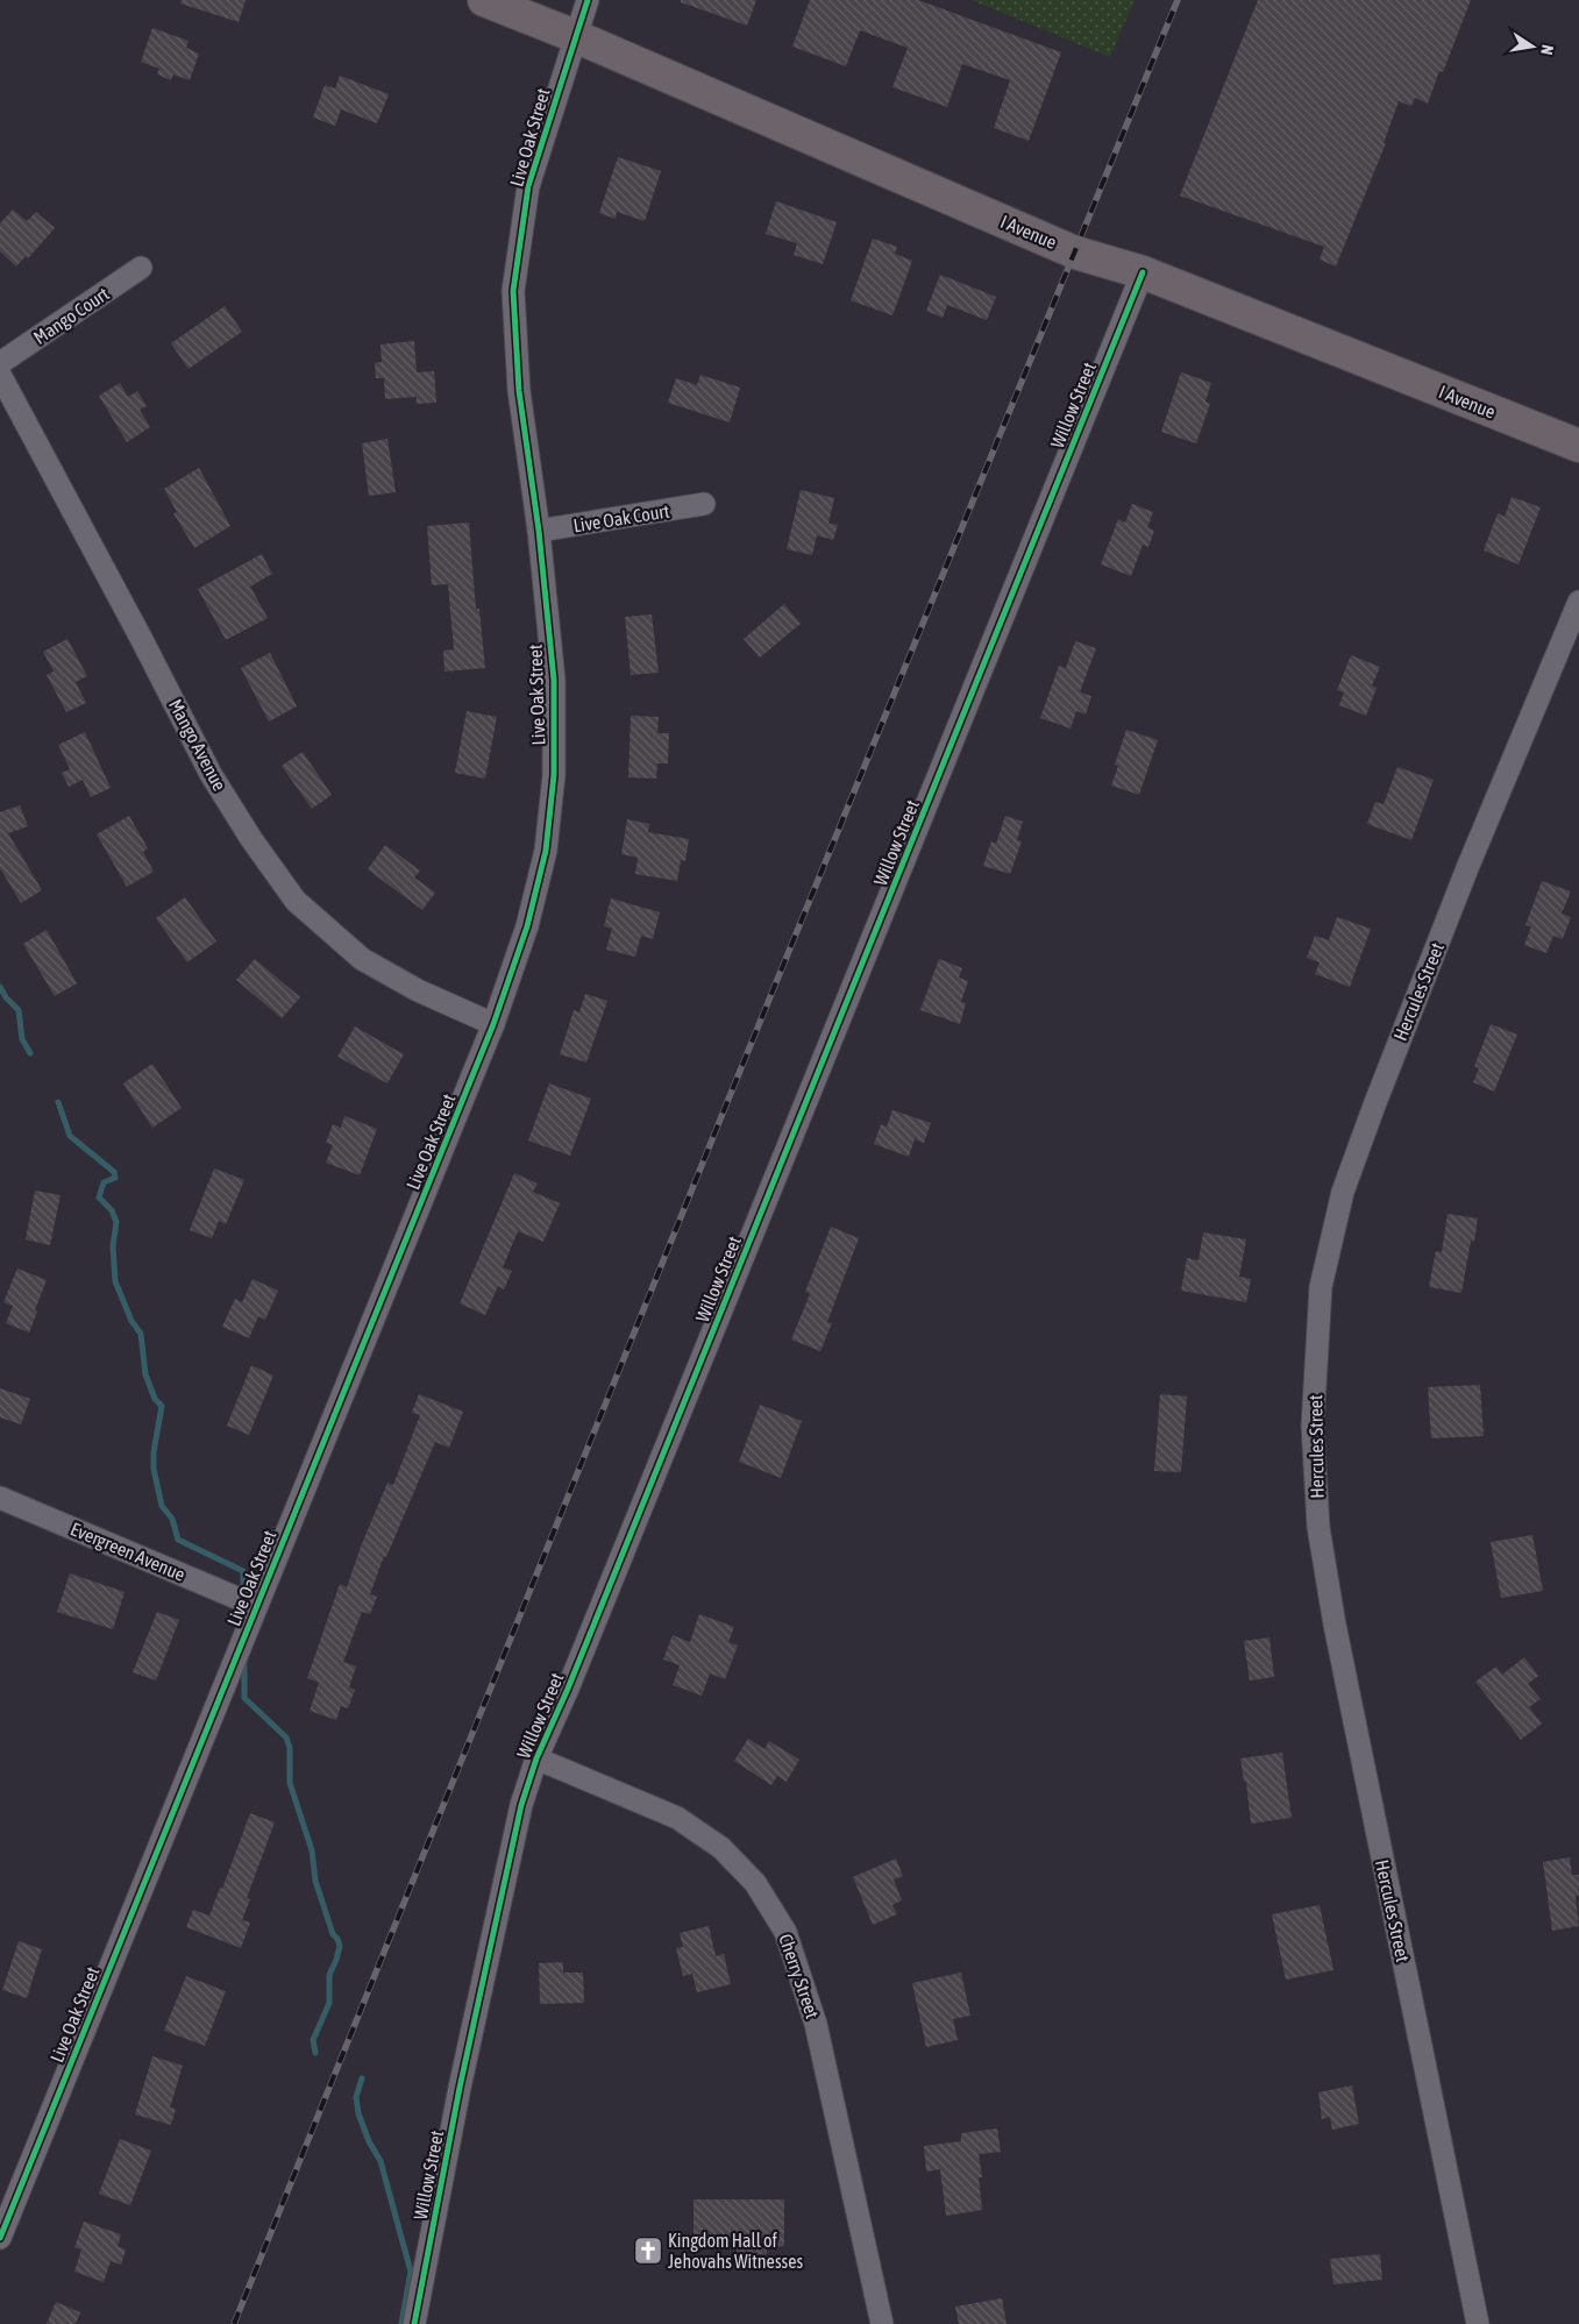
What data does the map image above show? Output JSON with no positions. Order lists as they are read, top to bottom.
{
  "streets": {
    "main road": ["I Avenue"],
    "street": [
      "Live Oak Street",
      "Mango Court",
      "Willow Street",
      "Live Oak Court",
      "Mango Avenue",
      "Hercules Street",
      "Evergreen Avenue",
      "Cherry Street"
    ]
  },
  "crossings": [
    ["Live Oak Street", "I Avenue"],
    ["Live Oak Street", "Live Oak Court"],
    ["Live Oak Street", "Mango Avenue"],
    ["Live Oak Street", "Evergreen Avenue"],
    ["I Avenue", "Willow Street"],
    ["Willow Street", "Cherry Street"]
  ],
  "places": {
    "church": ["Kingdom Hall of Jehovahs Witnesses"]
  },
  "north": "right"
}
